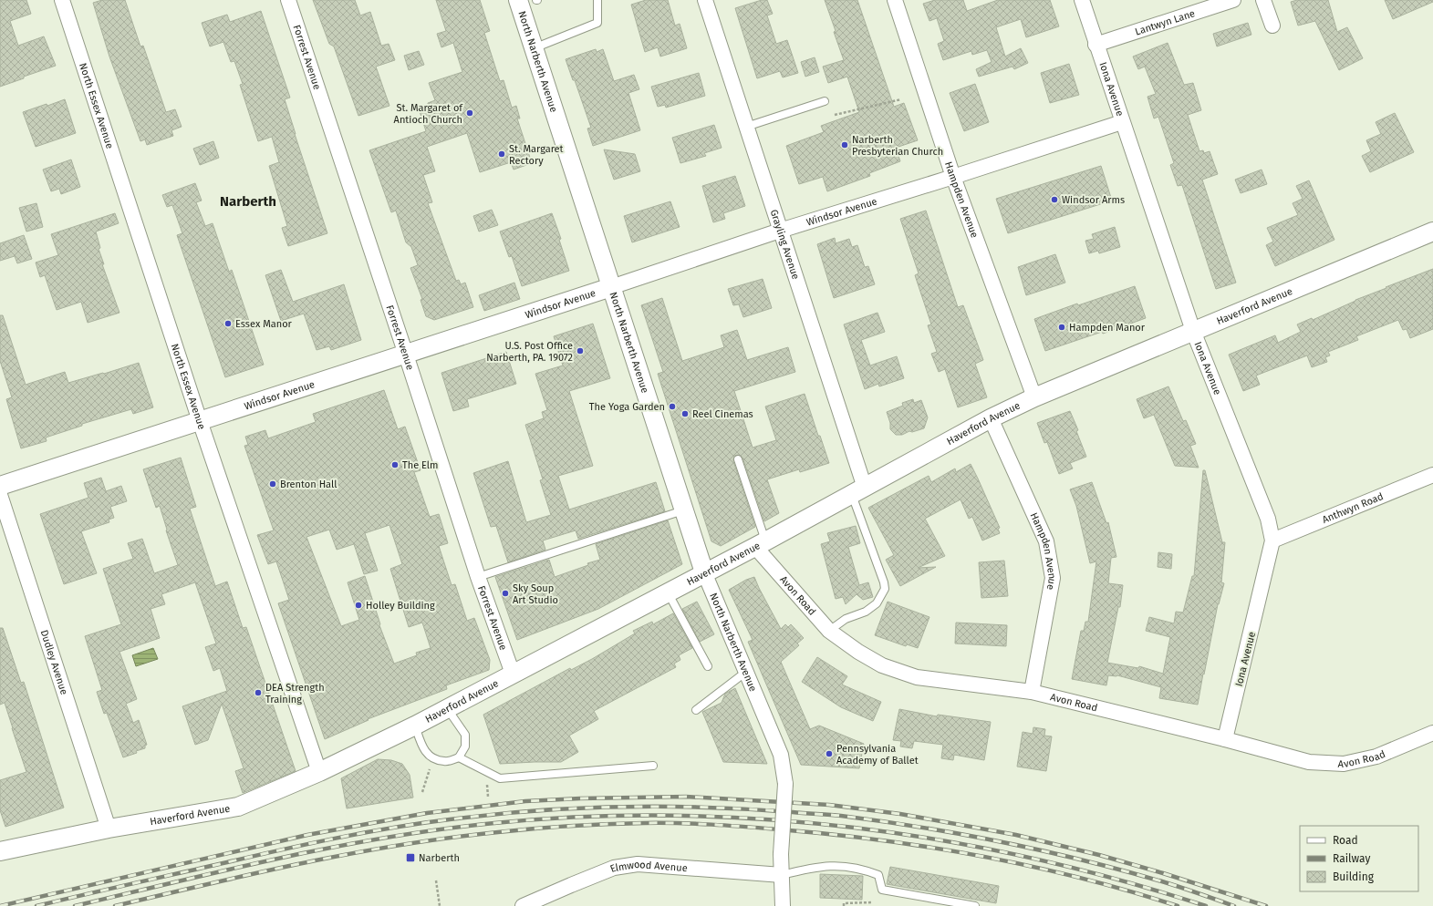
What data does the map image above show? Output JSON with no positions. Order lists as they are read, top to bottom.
{
  "streets": {
    "street": [
      "Lantwyn Lane",
      "Forrest Avenue",
      "North Narberth Avenue",
      "Iona Avenue",
      "North Essex Avenue",
      "Hampden Avenue",
      "Windsor Avenue",
      "Grayling Avenue",
      "Haverford Avenue",
      "Anthwyn Road",
      "Avon Road",
      "Dudley Avenue",
      "Elmwood Avenue"
    ]
  },
  "crossings": [
    ["Lantwyn Lane", "Iona Avenue"],
    ["Forrest Avenue", "Windsor Avenue"],
    ["Forrest Avenue", "Haverford Avenue"],
    ["North Narberth Avenue", "Windsor Avenue"],
    ["North Narberth Avenue", "Haverford Avenue"],
    ["North Narberth Avenue", "Elmwood Avenue"],
    ["Iona Avenue", "Windsor Avenue"],
    ["Iona Avenue", "Haverford Avenue"],
    ["Iona Avenue", "Anthwyn Road"],
    ["Iona Avenue", "Avon Road"],
    ["North Essex Avenue", "Windsor Avenue"],
    ["North Essex Avenue", "Haverford Avenue"],
    ["Hampden Avenue", "Windsor Avenue"],
    ["Hampden Avenue", "Haverford Avenue"],
    ["Hampden Avenue", "Avon Road"],
    ["Windsor Avenue", "Grayling Avenue"],
    ["Grayling Avenue", "Haverford Avenue"],
    ["Haverford Avenue", "Avon Road"],
    ["Haverford Avenue", "Dudley Avenue"]
  ],
  "districts": ["Narberth"],
  "places": {
    "other": [
      "St. Margaret of Antioch Church",
      "Narberth Presbyterian Church",
      "St. Margaret Rectory",
      "Windsor Arms",
      "Essex Manor",
      "Hampden Manor",
      "U.S. Post Office Narberth, PA. 19072",
      "The Yoga Garden",
      "Reel Cinemas",
      "The Elm",
      "Brenton Hall",
      "Sky Soup Art Studio",
      "Holley Building",
      "DEA Strength Training",
      "Pennsylvania Academy of Ballet"
    ],
    "transit": ["Narberth"]
  },
  "legend": ["Road", "Railway", "Building"]
}
